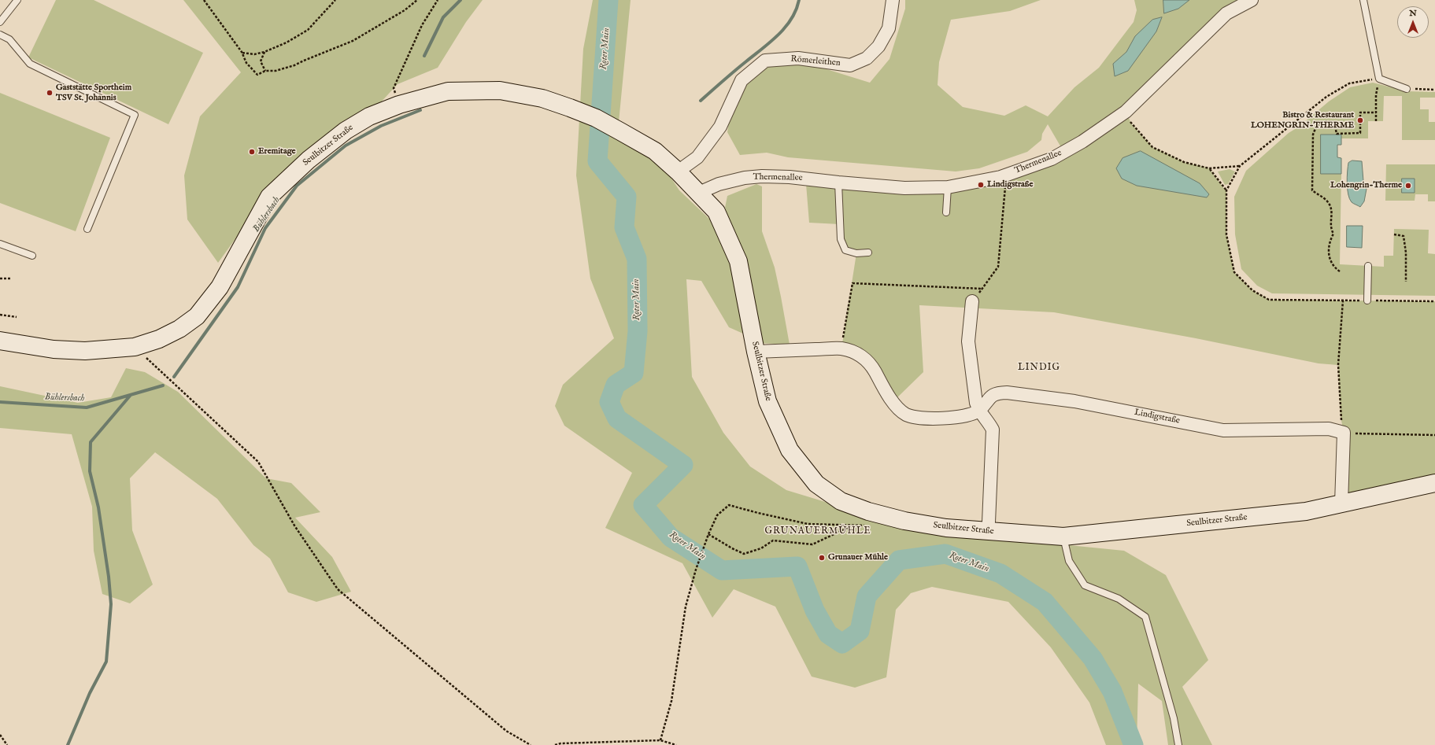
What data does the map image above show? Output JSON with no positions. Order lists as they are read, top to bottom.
{
  "streets": {
    "street": [
      "Römerleithen",
      "Seulbitzer Straße",
      "Thermenallee",
      "Lindigstraße"
    ]
  },
  "crossings": [
    ["Römerleithen", "Seulbitzer Straße"],
    ["Seulbitzer Straße", "Thermenallee"]
  ],
  "districts": ["LINDIG", "GRUNAUERMÜHLE"],
  "water": ["Roter Main", "Bühlersbach"],
  "places": [
    "Gaststätte Sportheim TSV St. Johannis",
    "Bistro & Restaurant LOHENGRIN-THERME",
    "Eremitage",
    "Lindigstraße",
    "Lohengrin-Therme",
    "Grunauer Mühle"
  ],
  "north": "top"
}
